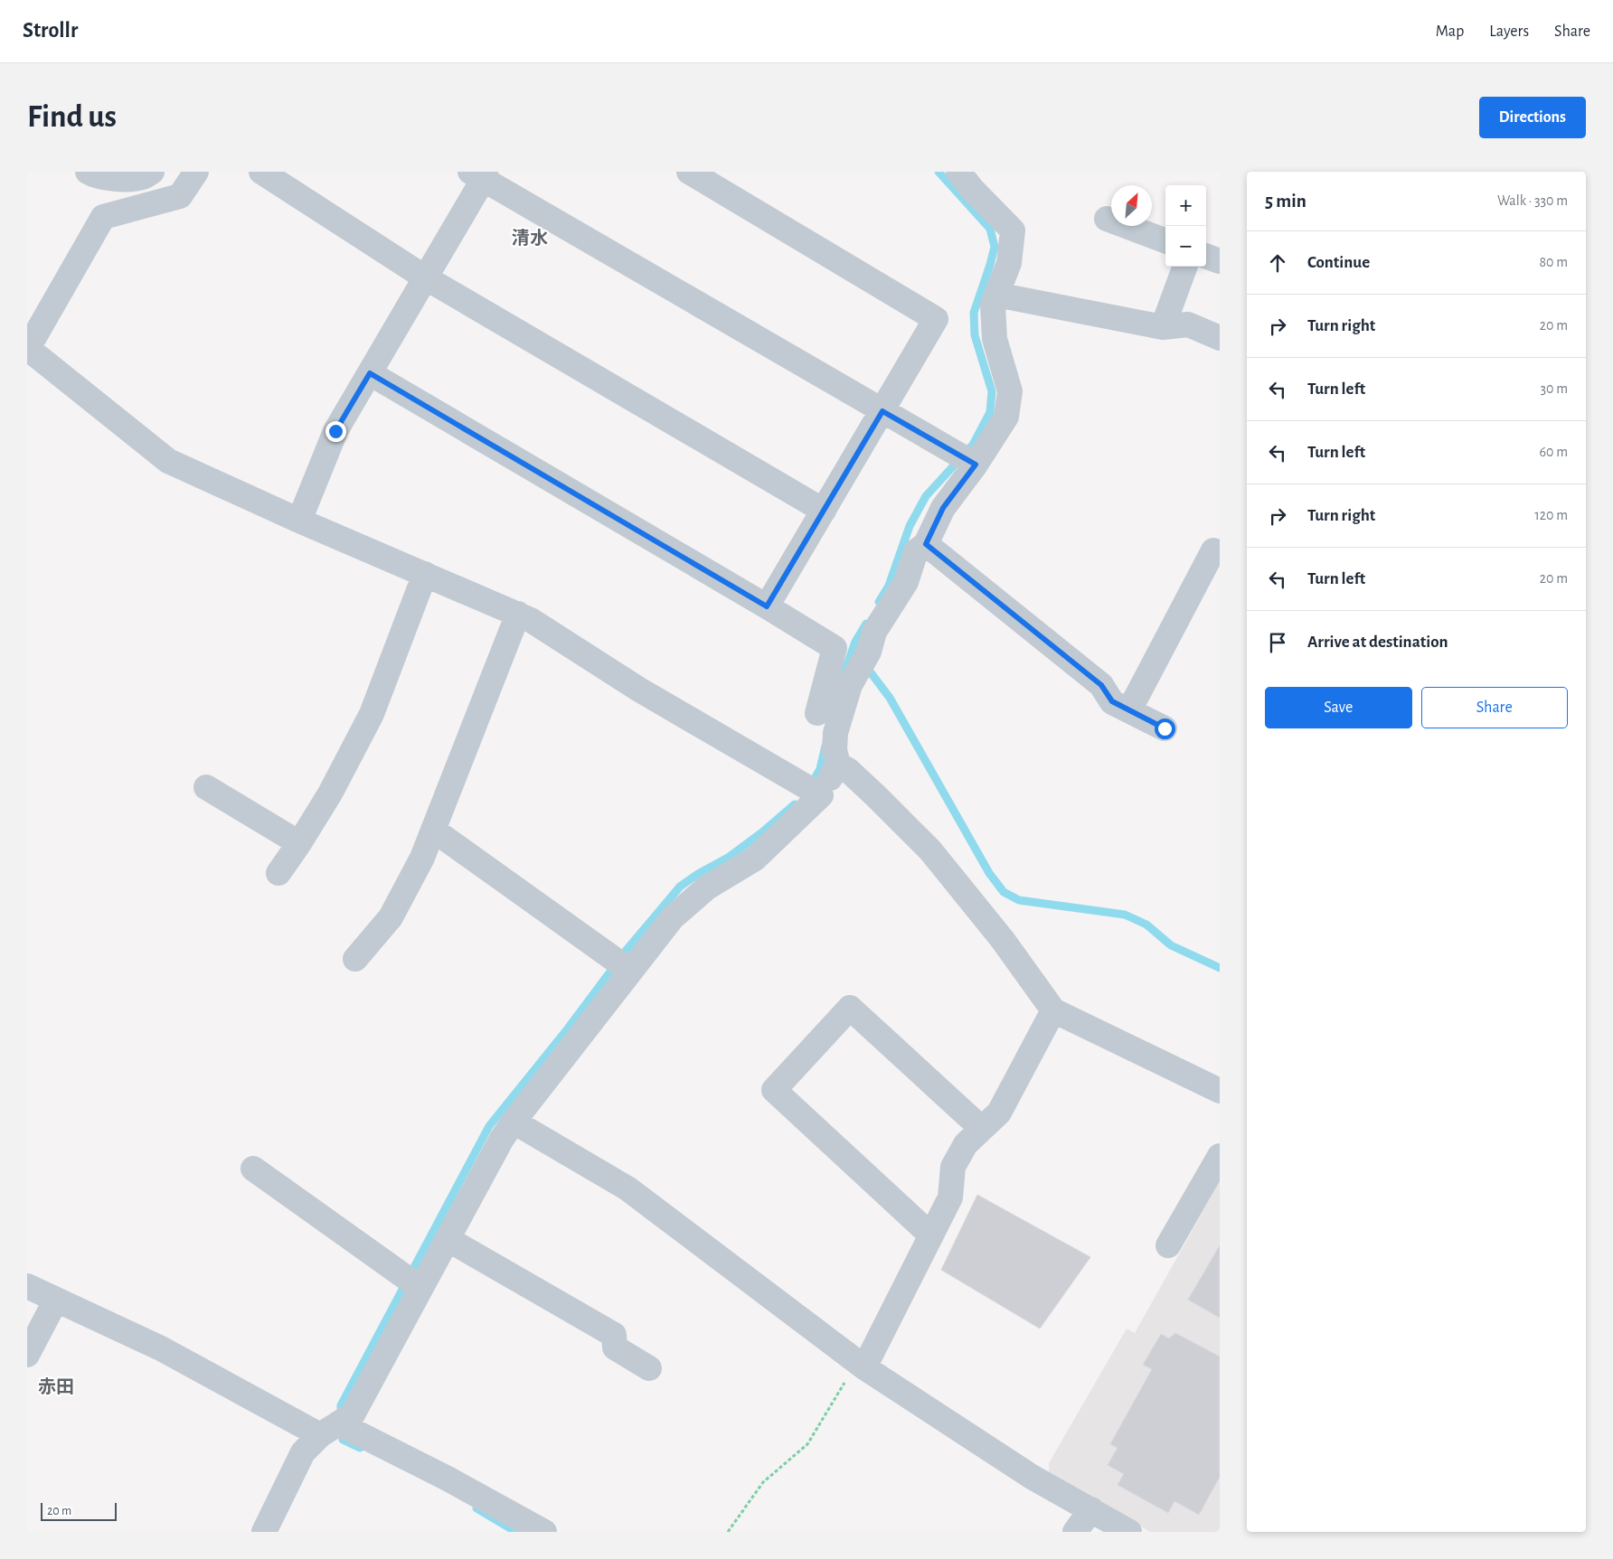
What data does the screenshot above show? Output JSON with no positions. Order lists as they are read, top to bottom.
{
  "districts": ["清水", "赤田"],
  "scale_bar": "20 m",
  "north": "top right",
  "page": {
    "header": "Strollr",
    "nav": ["Map", "Layers", "Share"],
    "buttons": [
      "Directions",
      ["Save", "Share"]
    ],
    "title": "Find us",
    "heading": ["5 min", "Walk · 330 m"],
    "map_buttons": ["+", "−"],
    "list": [
      ["Continue", "80 m"],
      ["Turn right", "20 m"],
      ["Turn left", "30 m"],
      ["Turn left", "60 m"],
      ["Turn right", "120 m"],
      ["Turn left", "20 m"],
      "Arrive at destination"
    ],
    "scale": "20 m"
  }
}
